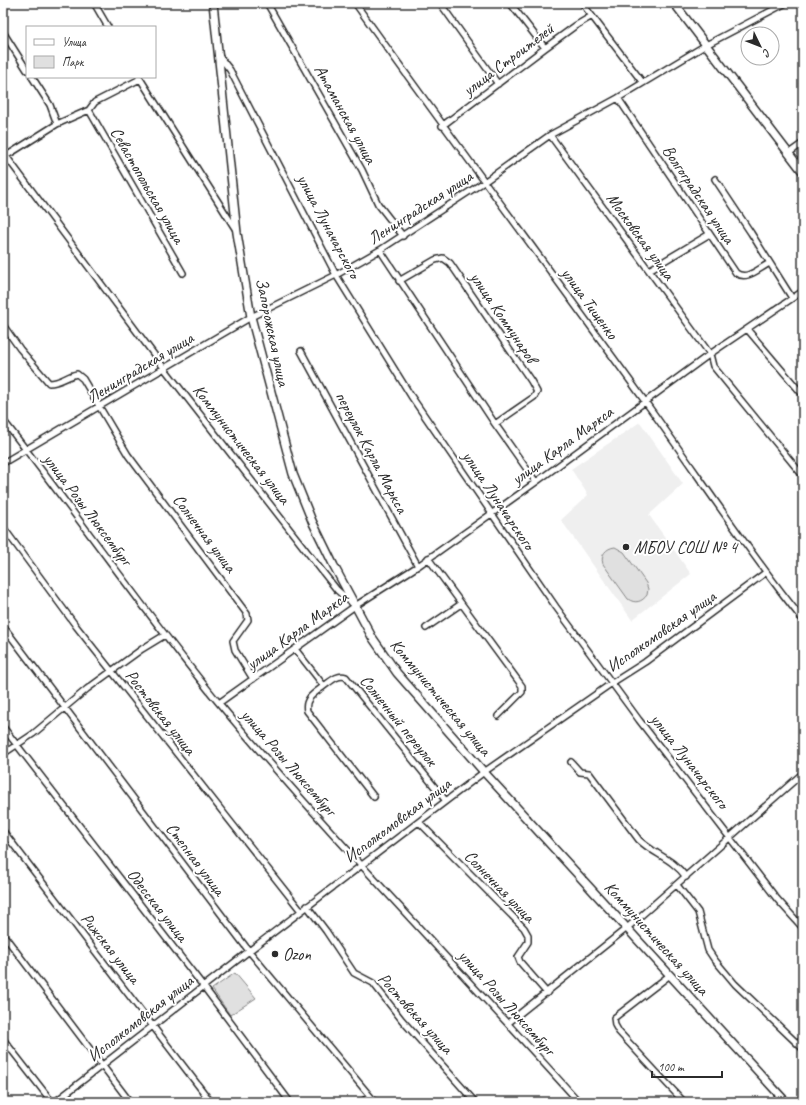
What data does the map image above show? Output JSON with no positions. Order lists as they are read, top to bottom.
{
  "streets": {
    "main road": ["Запорожская улица", "Коммунистическая улица"],
    "street": [
      "улица Строителей",
      "Атаманская улица",
      "Севастопольская улица",
      "Волгоградская улица",
      "Ленинградская улица",
      "улица Луначарского",
      "Московская улица",
      "улица Тищенко",
      "улица Коммунаров",
      "улица Карла Маркса",
      "переулок Карла Маркса",
      "улица Розы Люксембург",
      "Солнечная улица",
      "Исполкомовская улица",
      "Ростовская улица",
      "Солнечный переулок",
      "Степная улица",
      "Одесская улица",
      "Рижская улица"
    ]
  },
  "crossings": [
    ["улица Строителей", "улица Тищенко"],
    ["Атаманская улица", "Ленинградская улица"],
    ["Волгоградская улица", "Ленинградская улица"],
    ["Ленинградская улица", "улица Луначарского"],
    ["Ленинградская улица", "Московская улица"],
    ["Ленинградская улица", "улица Тищенко"],
    ["Ленинградская улица", "Запорожская улица"],
    ["Ленинградская улица", "Коммунистическая улица"],
    ["Ленинградская улица", "улица Розы Люксембург"],
    ["Ленинградская улица", "Солнечная улица"],
    ["улица Луначарского", "улица Карла Маркса"],
    ["улица Луначарского", "Исполкомовская улица"],
    ["Московская улица", "улица Карла Маркса"],
    ["улица Тищенко", "улица Карла Маркса"],
    ["улица Тищенко", "Исполкомовская улица"],
    ["Запорожская улица", "Коммунистическая улица"],
    ["Запорожская улица", "улица Карла Маркса"],
    ["Коммунистическая улица", "улица Карла Маркса"],
    ["Коммунистическая улица", "Исполкомовская улица"],
    ["улица Карла Маркса", "переулок Карла Маркса"],
    ["улица Карла Маркса", "улица Розы Люксембург"],
    ["улица Карла Маркса", "Солнечная улица"],
    ["улица Розы Люксембург", "Исполкомовская улица"],
    ["Солнечная улица", "Исполкомовская улица"],
    ["Исполкомовская улица", "Ростовская улица"],
    ["Исполкомовская улица", "Солнечный переулок"],
    ["Исполкомовская улица", "Степная улица"],
    ["Исполкомовская улица", "Одесская улица"],
    ["Исполкомовская улица", "Рижская улица"]
  ],
  "places": ["МБОУ СОШ № 4", "Ozon"],
  "legend": ["Улица", "Парк"],
  "scale_bar": "100 m",
  "north": "bottom right"
}
